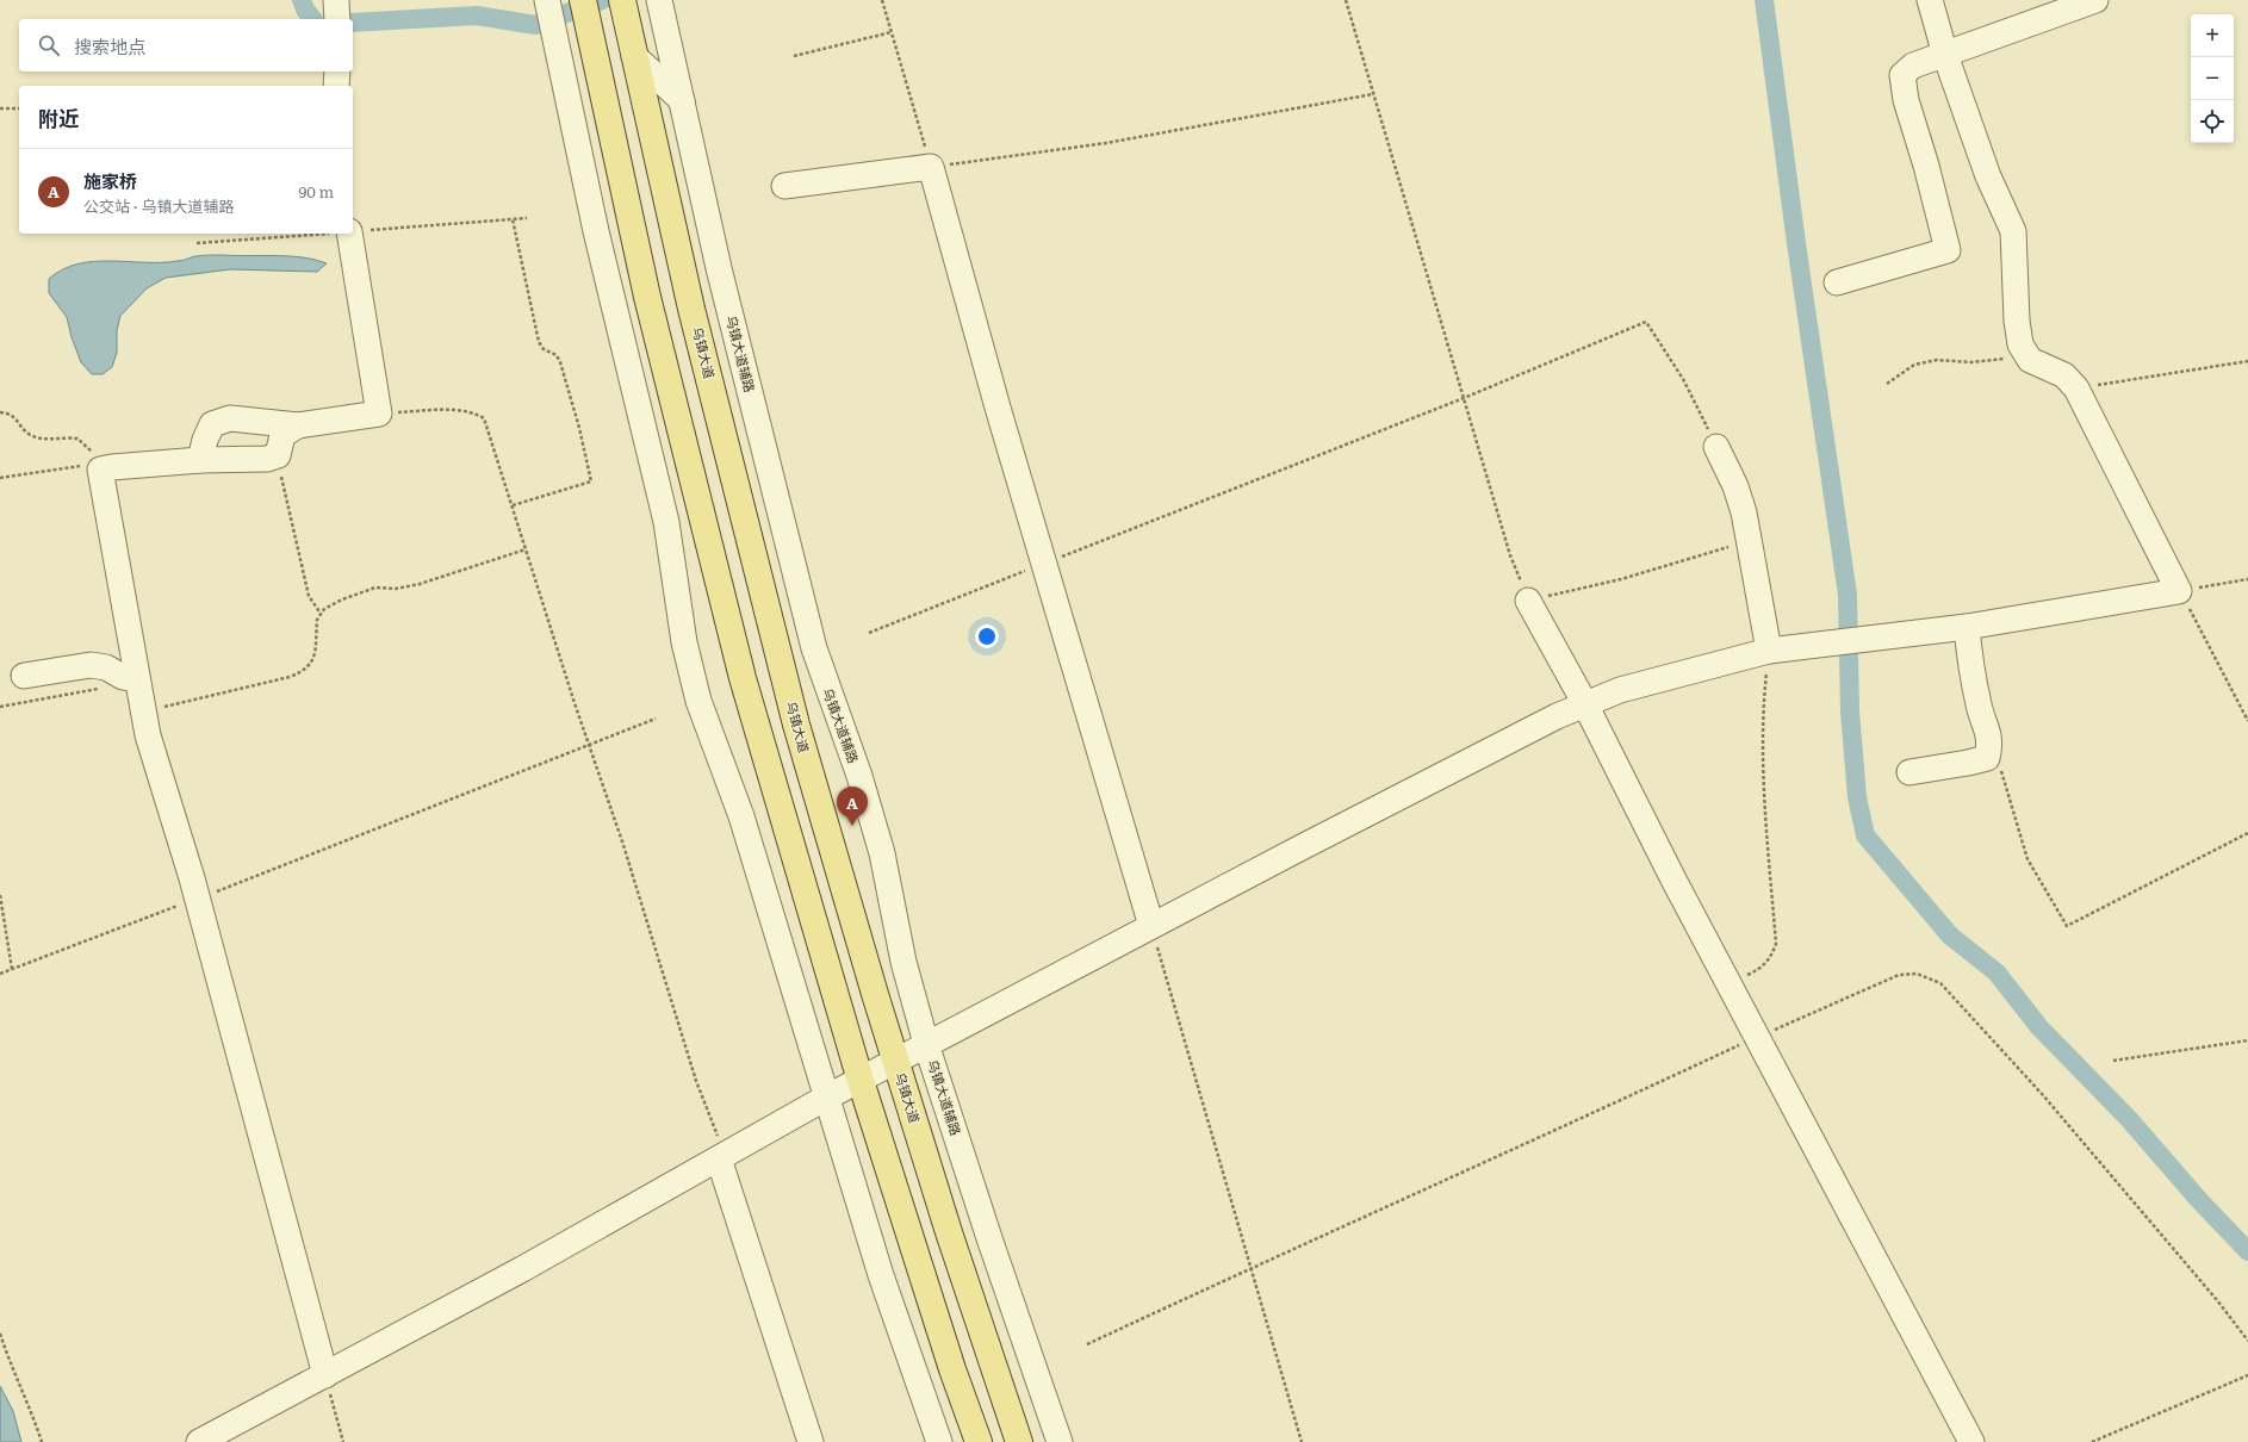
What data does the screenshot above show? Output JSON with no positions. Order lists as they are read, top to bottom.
{
  "streets": {
    "main road": ["乌镇大道"],
    "street": ["乌镇大道辅路"]
  },
  "page": {
    "map_buttons": ["+", "−"],
    "search": "搜索地点",
    "heading": "附近",
    "list": [
      {
        "mark": "A",
        "name": "施家桥",
        "note": "公交站 · 乌镇大道辅路",
        "value": "90 m"
      }
    ],
    "pins": "A"
  }
}
